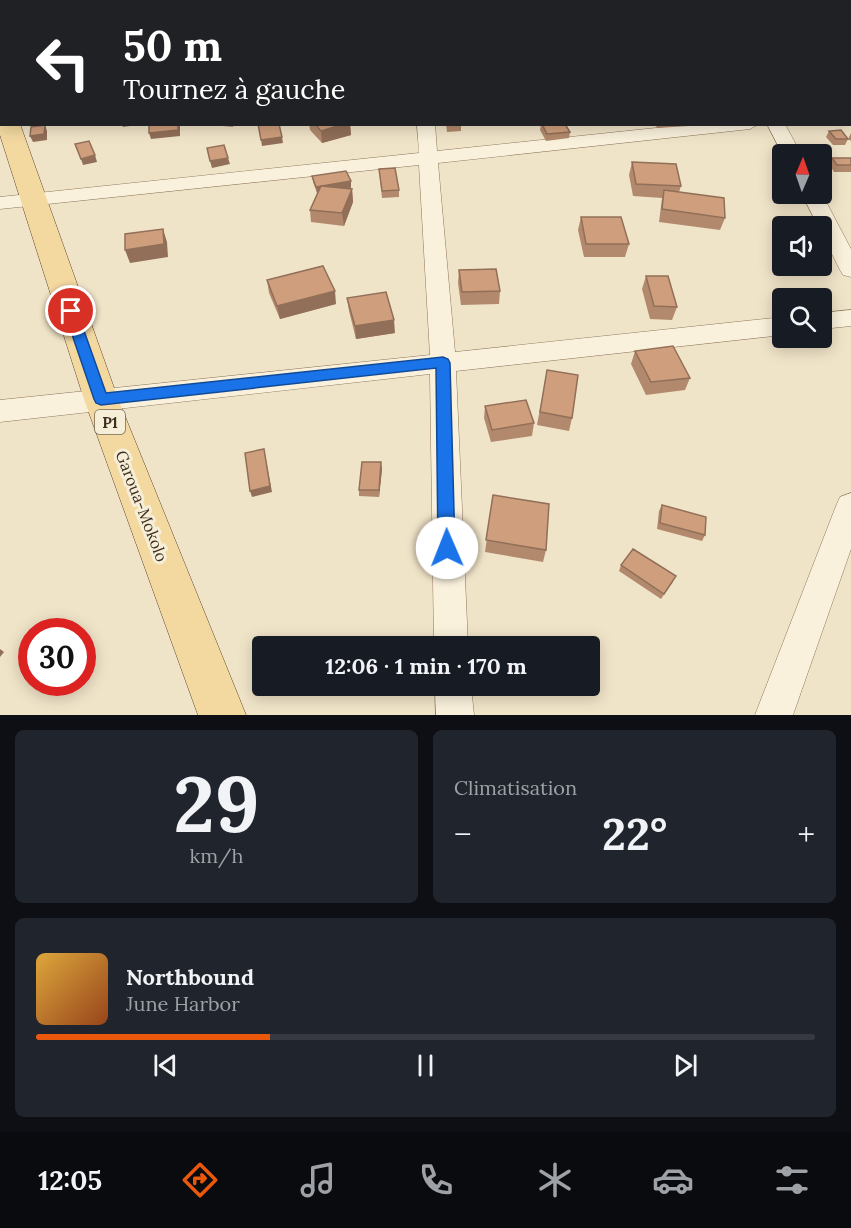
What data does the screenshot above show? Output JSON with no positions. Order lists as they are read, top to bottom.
{
  "streets": {
    "main road": ["P1", "Garoua-Mokolo"]
  },
  "north": "top",
  "page": {
    "turn": ["50 m", "Tournez à gauche"],
    "limit": "30",
    "trip": "12:06 · 1 min · 170 m",
    "tile": [
      ["29", "km/h"],
      "Climatisation"
    ],
    "heat": ["−", "22°", "+"],
    "song": ["Northbound", "June Harbor"],
    "tabs": "12:05"
  }
}
